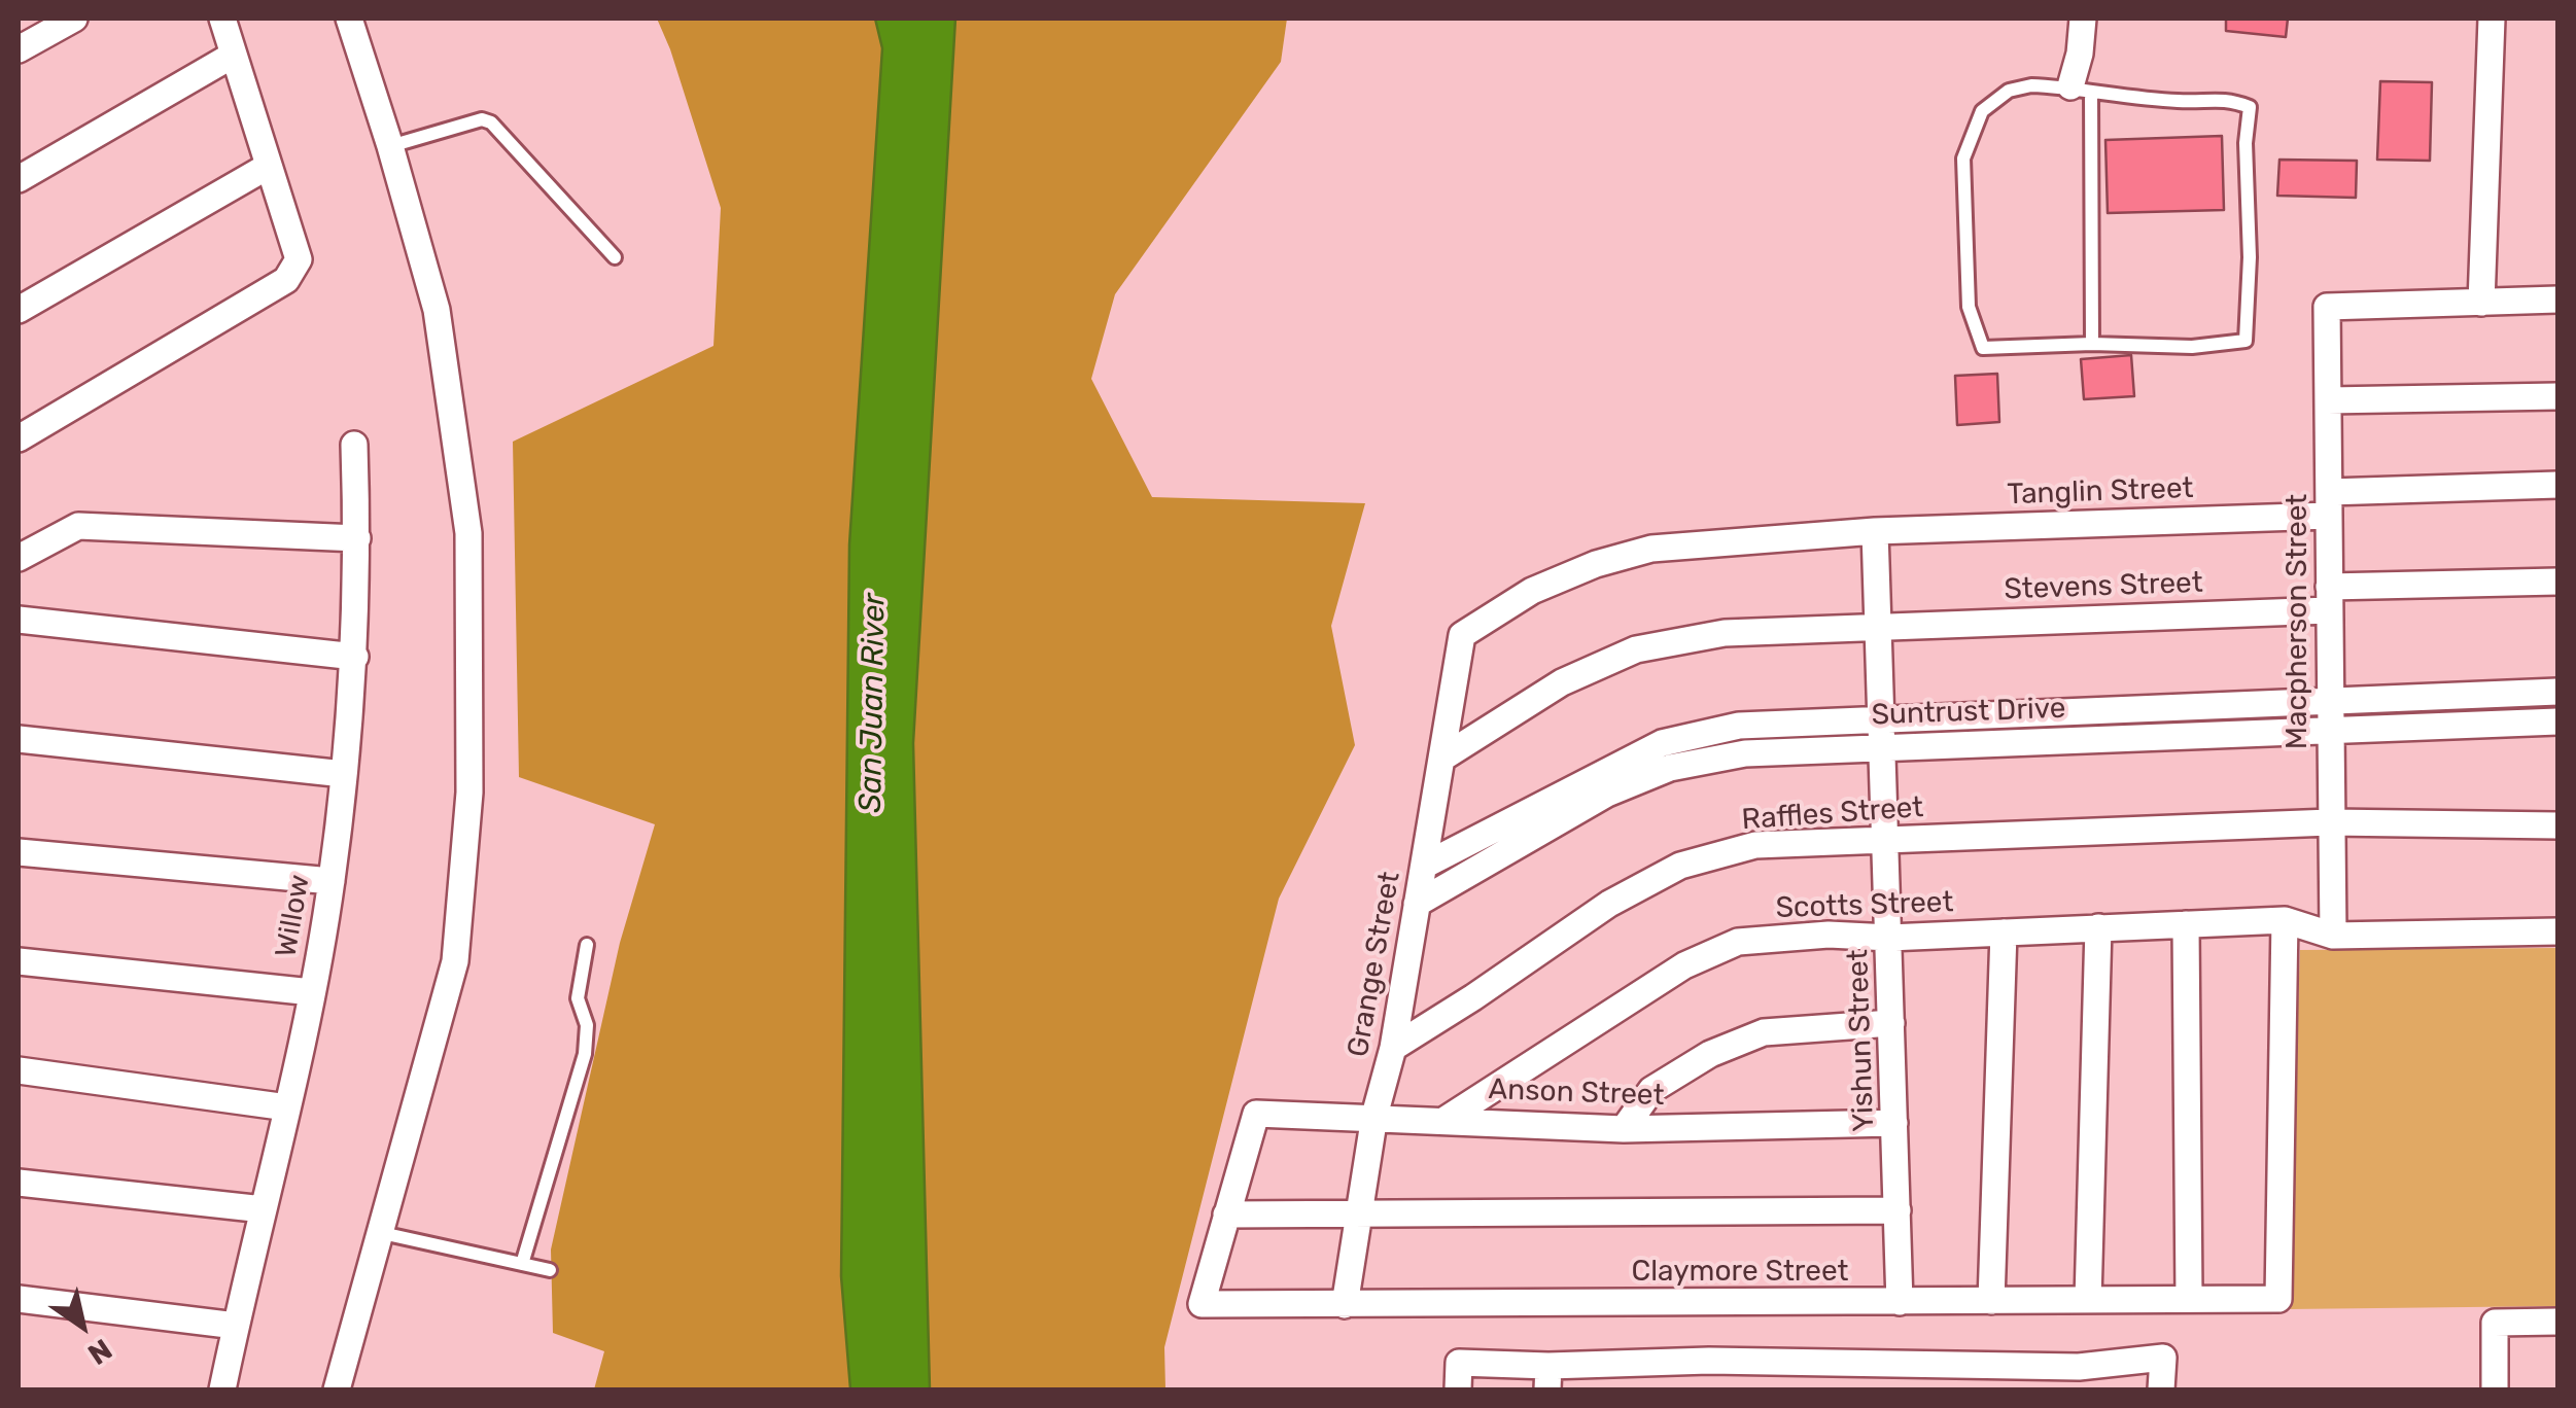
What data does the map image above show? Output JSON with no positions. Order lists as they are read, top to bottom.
{
  "streets": {
    "street": [
      "Tanglin Street",
      "Stevens Street",
      "Macpherson Street",
      "Suntrust Drive",
      "Raffles Street",
      "Scotts Street",
      "Willow",
      "Grange Street",
      "Yishun Street",
      "Anson Street",
      "Claymore Street"
    ]
  },
  "crossings": [
    ["Tanglin Street", "Macpherson Street"],
    ["Tanglin Street", "Grange Street"],
    ["Tanglin Street", "Yishun Street"],
    ["Stevens Street", "Macpherson Street"],
    ["Stevens Street", "Grange Street"],
    ["Stevens Street", "Yishun Street"],
    ["Macpherson Street", "Suntrust Drive"],
    ["Macpherson Street", "Raffles Street"],
    ["Macpherson Street", "Scotts Street"],
    ["Suntrust Drive", "Grange Street"],
    ["Suntrust Drive", "Yishun Street"],
    ["Raffles Street", "Grange Street"],
    ["Raffles Street", "Yishun Street"],
    ["Scotts Street", "Yishun Street"],
    ["Scotts Street", "Anson Street"],
    ["Scotts Street", "Claymore Street"],
    ["Grange Street", "Anson Street"],
    ["Grange Street", "Claymore Street"],
    ["Yishun Street", "Anson Street"],
    ["Yishun Street", "Claymore Street"],
    ["Anson Street", "Claymore Street"]
  ],
  "water": ["San Juan River"],
  "north": "bottom right"
}
